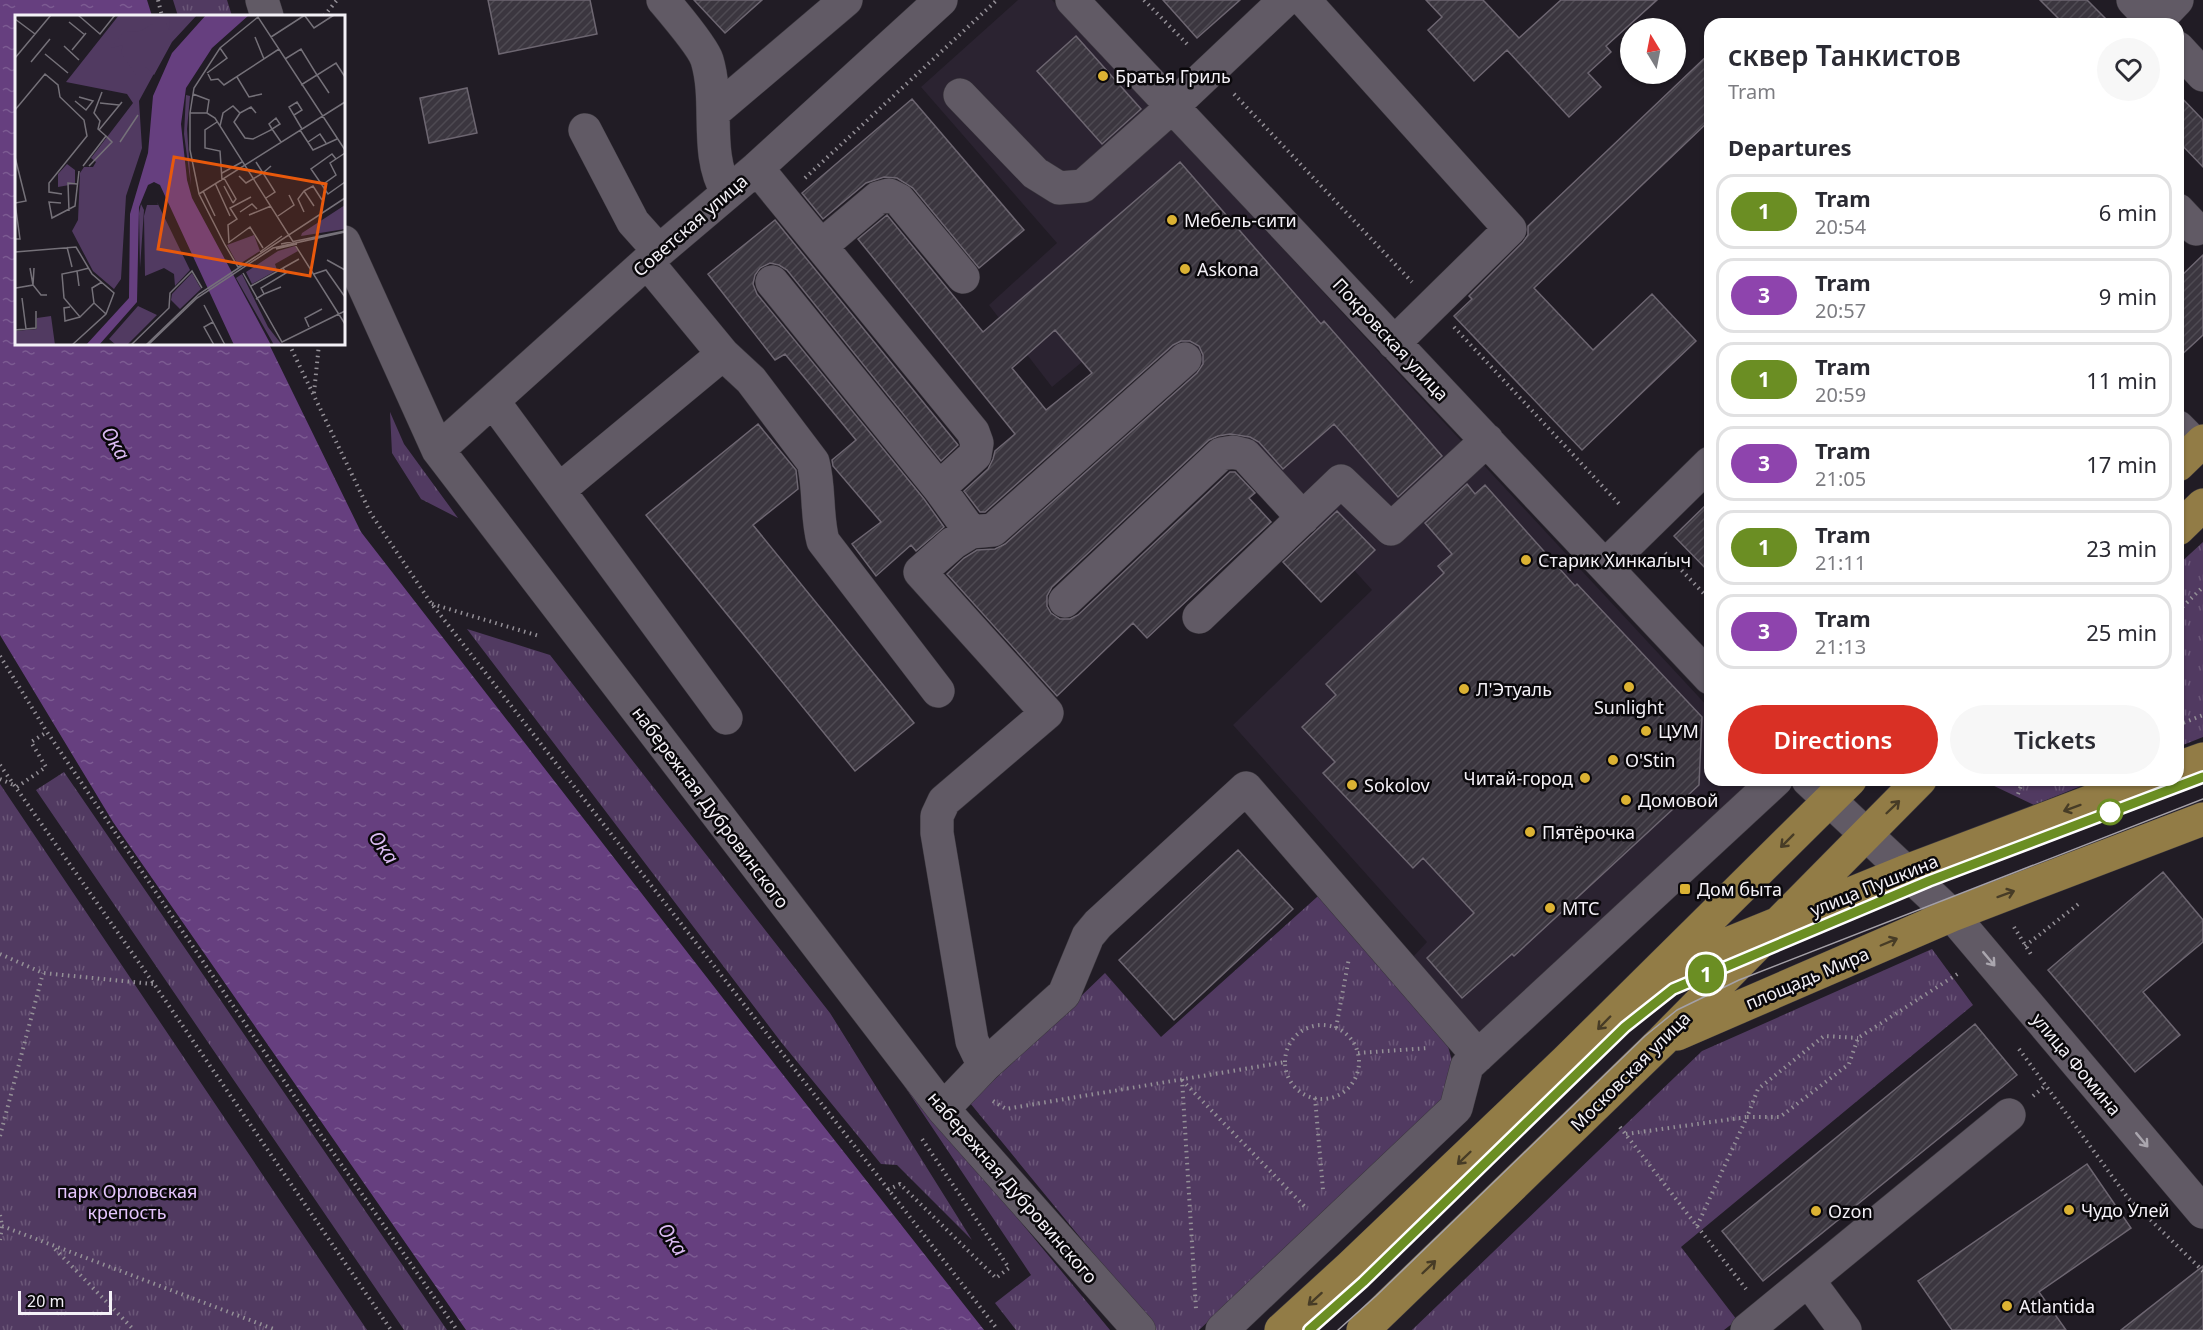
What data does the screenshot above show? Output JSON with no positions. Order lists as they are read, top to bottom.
{
  "streets": {
    "main road": ["улица Пушкина", "площадь Мира", "Московская улица"],
    "street": [
      "Советская улица",
      "Покровская улица",
      "набережная Дубровинского",
      "улица Фомина"
    ]
  },
  "crossings": [
    ["Советская улица", "набережная Дубровинского"],
    ["улица Пушкина", "улица Фомина"],
    ["улица Пушкина", "Московская улица"],
    ["площадь Мира", "улица Фомина"],
    ["площадь Мира", "Московская улица"],
    ["улица Фомина", "Московская улица"]
  ],
  "one_way": ["улица Фомина"],
  "water": ["Ока"],
  "parks": ["парк Орловская крепость"],
  "places": {
    "other": [
      "Братья Гриль",
      "Мебель-сити",
      "Askona",
      "Старик Хинкалыч",
      "Sunlight",
      "Л'Этуаль",
      "ЦУМ",
      "O'Stin",
      "Читай-город",
      "Sokolov",
      "Домовой",
      "Пятёрочка",
      "МТС",
      "Чудо Улей",
      "Ozon",
      "Atlantida"
    ],
    "transit": ["Дом быта"]
  },
  "lines": ["tram line 1"],
  "scale_bar": "20 m",
  "north": "top",
  "page": {
    "on_map": "1",
    "heading": [
      ["сквер Танкистов", "Tram"],
      "Departures"
    ],
    "list": [
      {
        "mark": "1",
        "name": "Tram",
        "note": "20:54",
        "value": "6 min"
      },
      {
        "mark": "3",
        "name": "Tram",
        "note": "20:57",
        "value": "9 min"
      },
      {
        "mark": "1",
        "name": "Tram",
        "note": "20:59",
        "value": "11 min"
      },
      {
        "mark": "3",
        "name": "Tram",
        "note": "21:05",
        "value": "17 min"
      },
      {
        "mark": "1",
        "name": "Tram",
        "note": "21:11",
        "value": "23 min"
      },
      {
        "mark": "3",
        "name": "Tram",
        "note": "21:13",
        "value": "25 min"
      }
    ],
    "buttons": ["Directions", "Tickets"],
    "scale": "20 m"
  }
}
